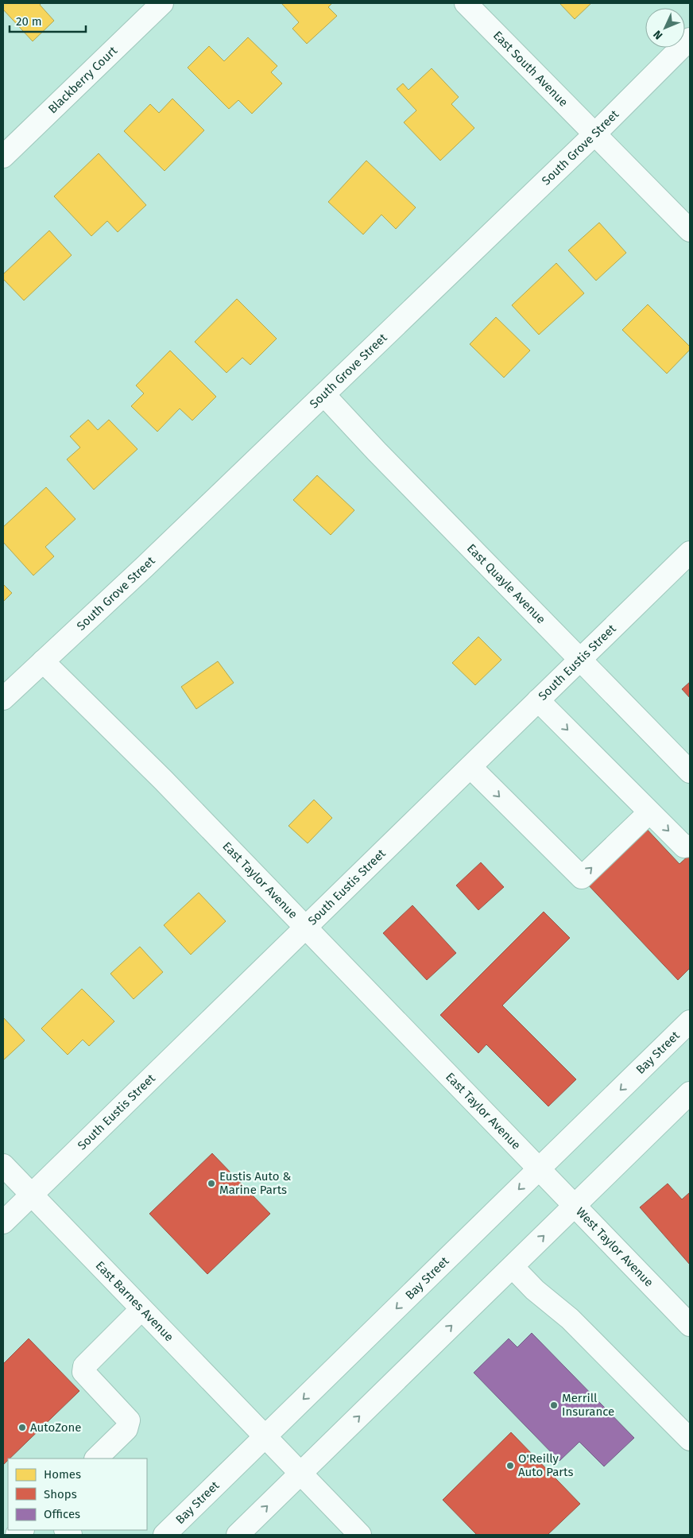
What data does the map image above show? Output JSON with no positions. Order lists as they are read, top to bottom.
{
  "streets": {
    "street": [
      "East South Avenue",
      "Blackberry Court",
      "South Grove Street",
      "East Quayle Avenue",
      "South Eustis Street",
      "East Taylor Avenue",
      "Bay Street",
      "West Taylor Avenue",
      "East Barnes Avenue"
    ]
  },
  "crossings": [
    ["East South Avenue", "South Grove Street"],
    ["South Grove Street", "East Quayle Avenue"],
    ["South Grove Street", "East Taylor Avenue"],
    ["East Quayle Avenue", "South Eustis Street"],
    ["South Eustis Street", "East Taylor Avenue"],
    ["South Eustis Street", "East Barnes Avenue"],
    ["East Taylor Avenue", "Bay Street"],
    ["East Taylor Avenue", "West Taylor Avenue"],
    ["Bay Street", "West Taylor Avenue"],
    ["Bay Street", "East Barnes Avenue"]
  ],
  "places": [
    "Eustis Auto & Marine Parts",
    "Merrill Insurance",
    "AutoZone",
    "O'Reilly Auto Parts"
  ],
  "legend": ["Homes", "Shops", "Offices"],
  "scale_bar": "20 m",
  "north": "bottom left"
}
